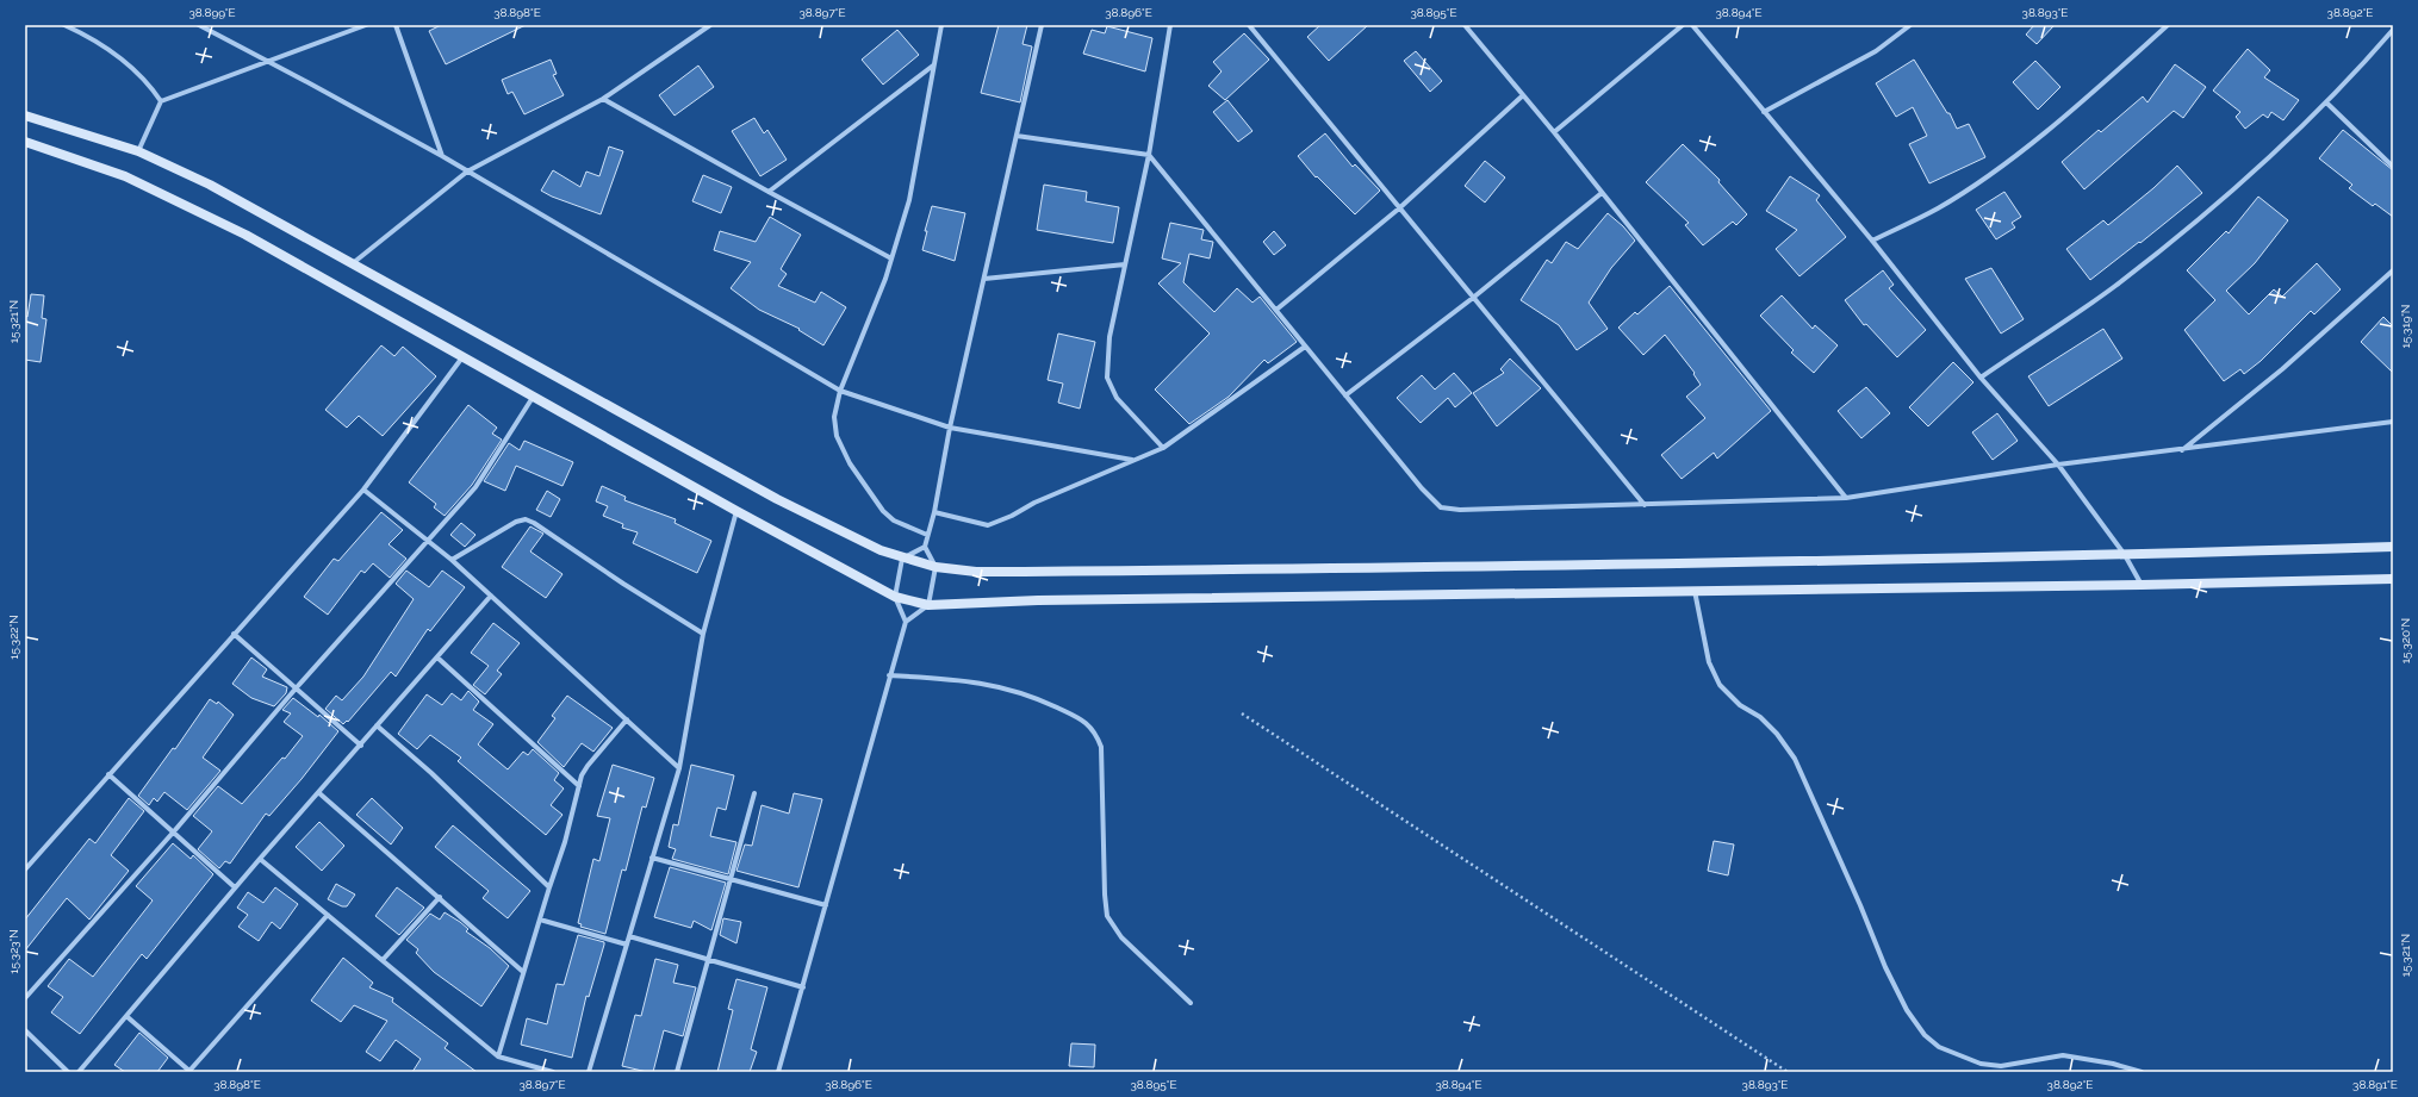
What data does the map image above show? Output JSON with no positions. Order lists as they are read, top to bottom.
{
  "coordinates": [
    "38.899°E",
    "38.898°E",
    "38.897°E",
    "38.896°E",
    "38.895°E",
    "38.894°E",
    "38.893°E",
    "38.892°E",
    "15.321°N",
    "15.319°N",
    "15.322°N",
    "15.320°N",
    "15.323°N",
    "38.891°E"
  ]
}
